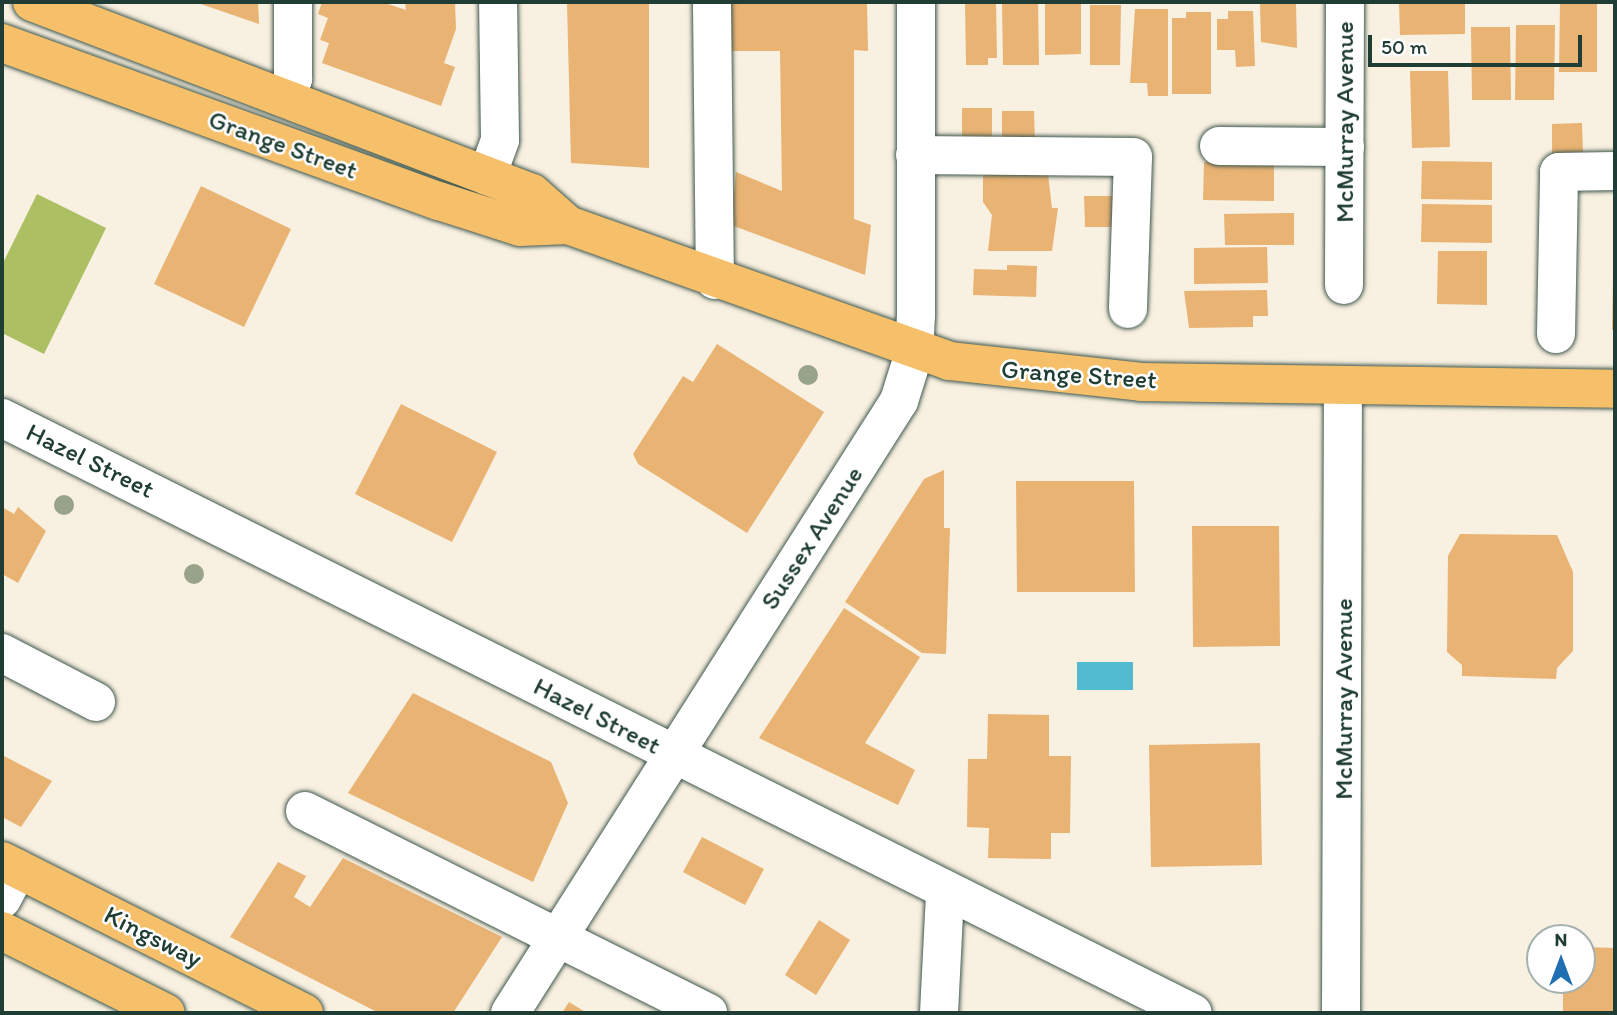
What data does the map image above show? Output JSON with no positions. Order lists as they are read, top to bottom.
{
  "streets": {
    "main road": ["Grange Street", "Kingsway"],
    "street": ["McMurray Avenue", "Hazel Street", "Sussex Avenue"]
  },
  "crossings": [
    ["McMurray Avenue", "Grange Street"],
    ["Grange Street", "Sussex Avenue"],
    ["Hazel Street", "Sussex Avenue"]
  ],
  "scale_bar": "50 m",
  "north": "top"
}
